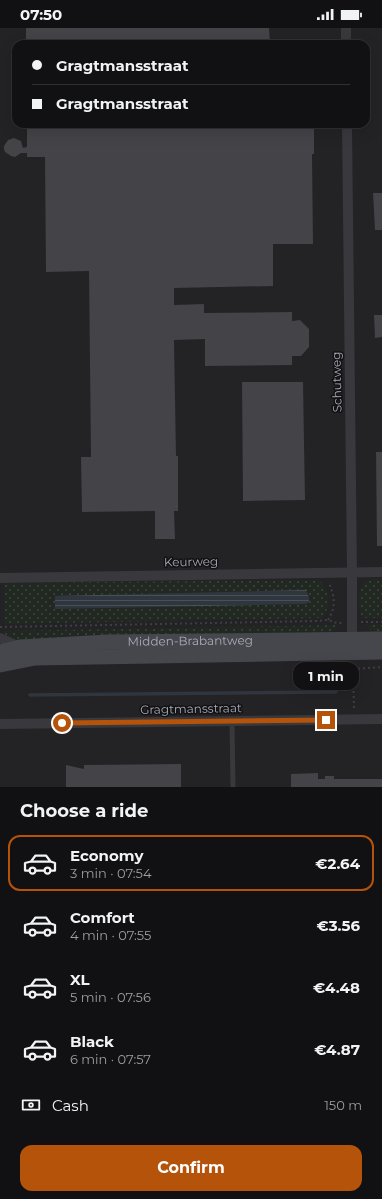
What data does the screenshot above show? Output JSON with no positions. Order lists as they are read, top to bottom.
{
  "streets": {
    "street": [
      "Schutweg",
      "Keurweg",
      "Midden-Brabantweg",
      "Gragtmansstraat"
    ]
  },
  "crossings": [
    ["Schutweg", "Keurweg"],
    ["Schutweg", "Midden-Brabantweg"]
  ],
  "page": {
    "status": "07:50",
    "banner": ["Gragtmansstraat", "Gragtmansstraat"],
    "bubble": "1 min",
    "heading": "Choose a ride",
    "list": [
      {
        "name": "Economy",
        "note": "3 min · 07:54",
        "value": "€2.64"
      },
      {
        "name": "Comfort",
        "note": "4 min · 07:55",
        "value": "€3.56"
      },
      {
        "name": "XL",
        "note": "5 min · 07:56",
        "value": "€4.48"
      },
      {
        "name": "Black",
        "note": "6 min · 07:57",
        "value": "€4.87"
      }
    ],
    "pay": ["Cash", "150 m"],
    "buttons": "Confirm"
  }
}
